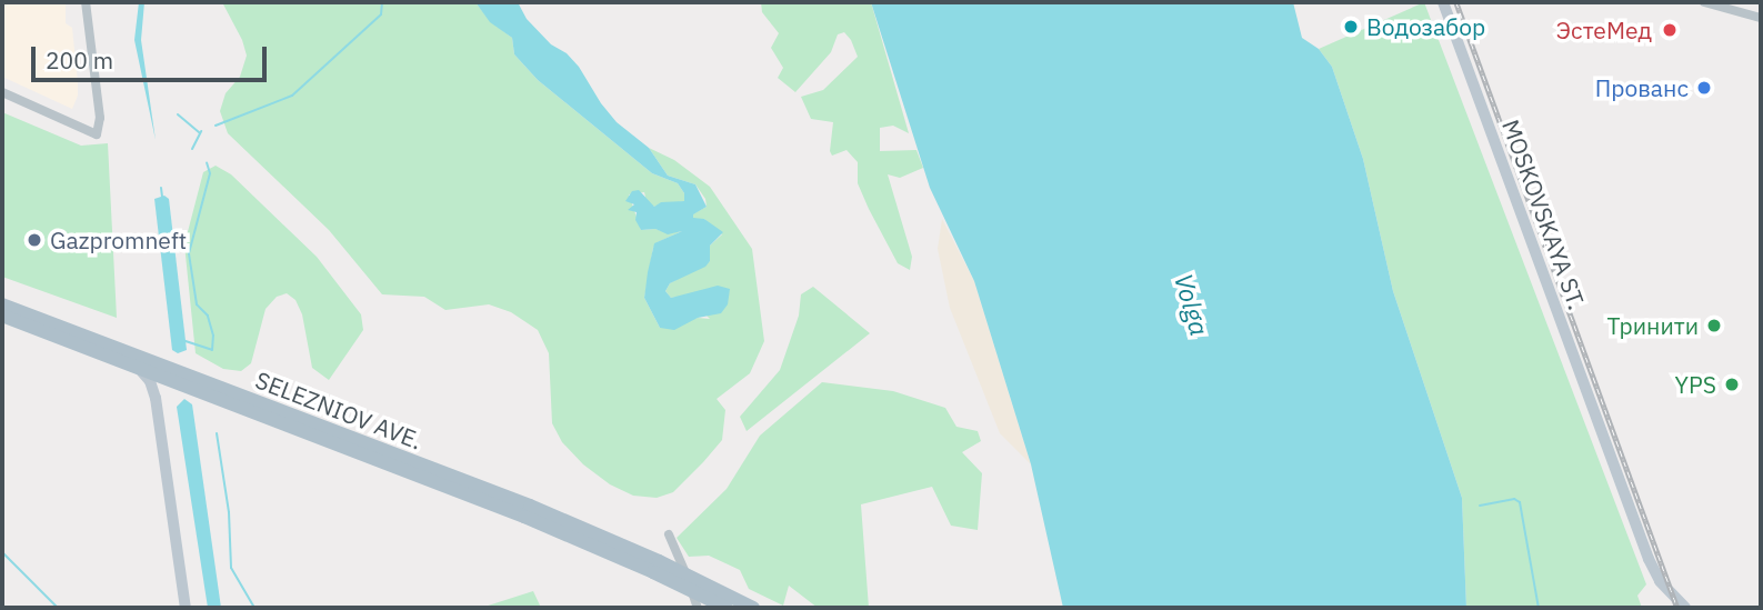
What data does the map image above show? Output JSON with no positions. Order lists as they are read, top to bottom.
{
  "streets": {
    "main road": ["MOSKOVSKAYA ST.", "SELEZNIOV AVE."]
  },
  "water": ["Volga"],
  "places": [
    "Водозабор",
    "ЭстеМед",
    "Прованс",
    "Gazpromneft",
    "Тринити",
    "YPS"
  ],
  "scale_bar": "200 m"
}
